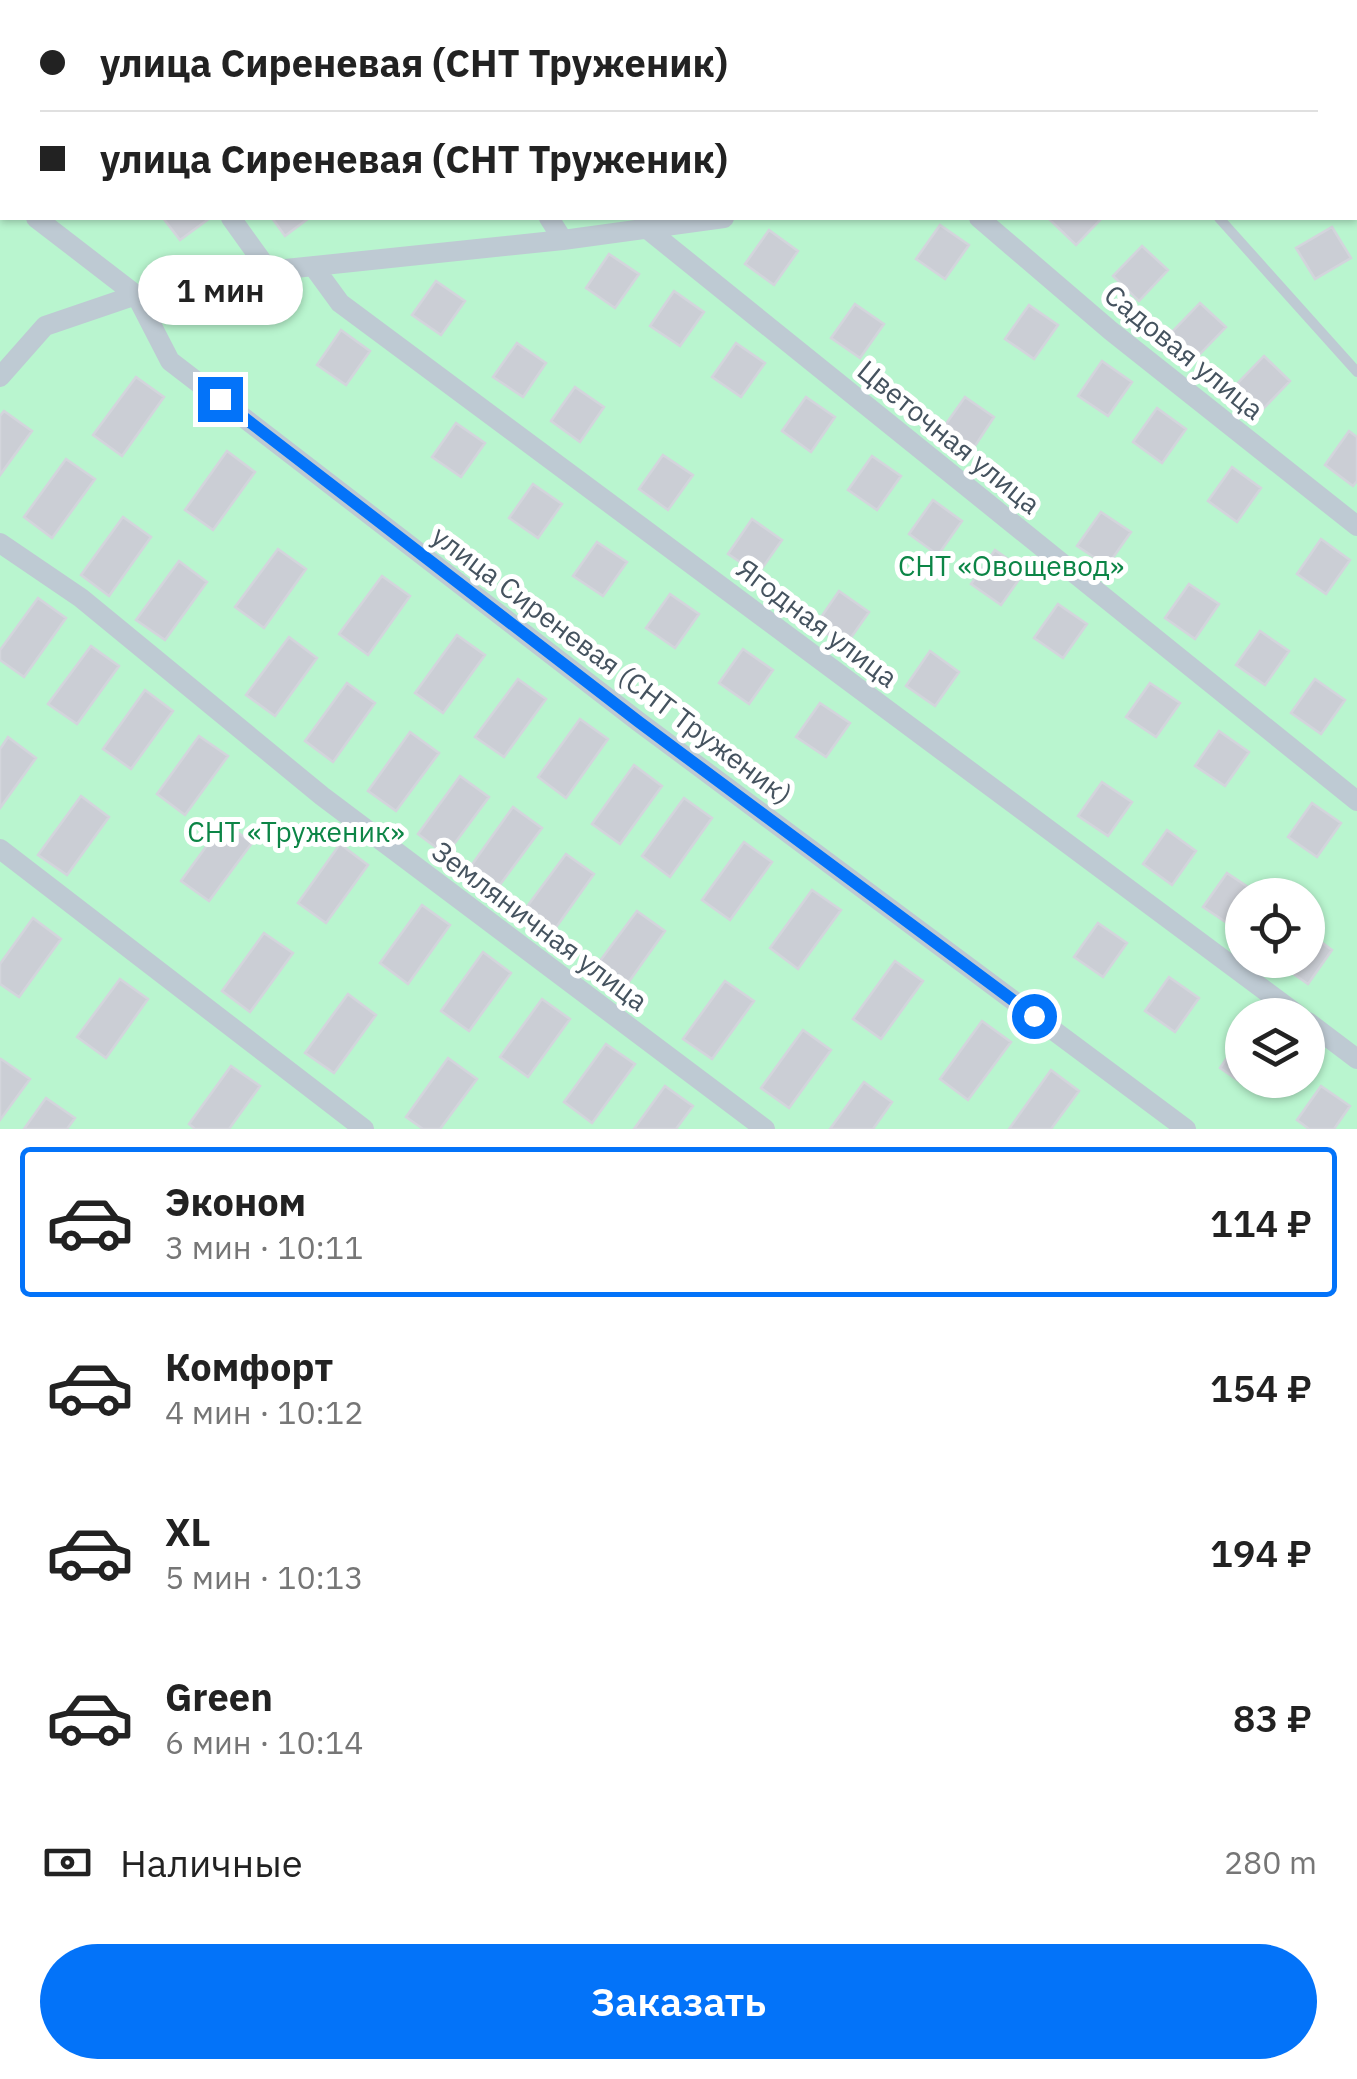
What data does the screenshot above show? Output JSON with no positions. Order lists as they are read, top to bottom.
{
  "streets": {
    "street": [
      "Садовая улица",
      "Цветочная улица",
      "Ягодная улица",
      "улица Сиреневая (СНТ Труженик)",
      "Земляничная улица"
    ]
  },
  "parks": ["СНТ «Овощевод»", "СНТ «Труженик»"],
  "page": {
    "banner": ["улица Сиреневая (СНТ Труженик)", "улица Сиреневая (СНТ Труженик)"],
    "bubble": "1 мин",
    "list": [
      {
        "name": "Эконом",
        "note": "3 мин · 10:11",
        "value": "114 ₽"
      },
      {
        "name": "Комфорт",
        "note": "4 мин · 10:12",
        "value": "154 ₽"
      },
      {
        "name": "XL",
        "note": "5 мин · 10:13",
        "value": "194 ₽"
      },
      {
        "name": "Green",
        "note": "6 мин · 10:14",
        "value": "83 ₽"
      }
    ],
    "pay": ["Наличные", "280 m"],
    "buttons": "Заказать"
  }
}
